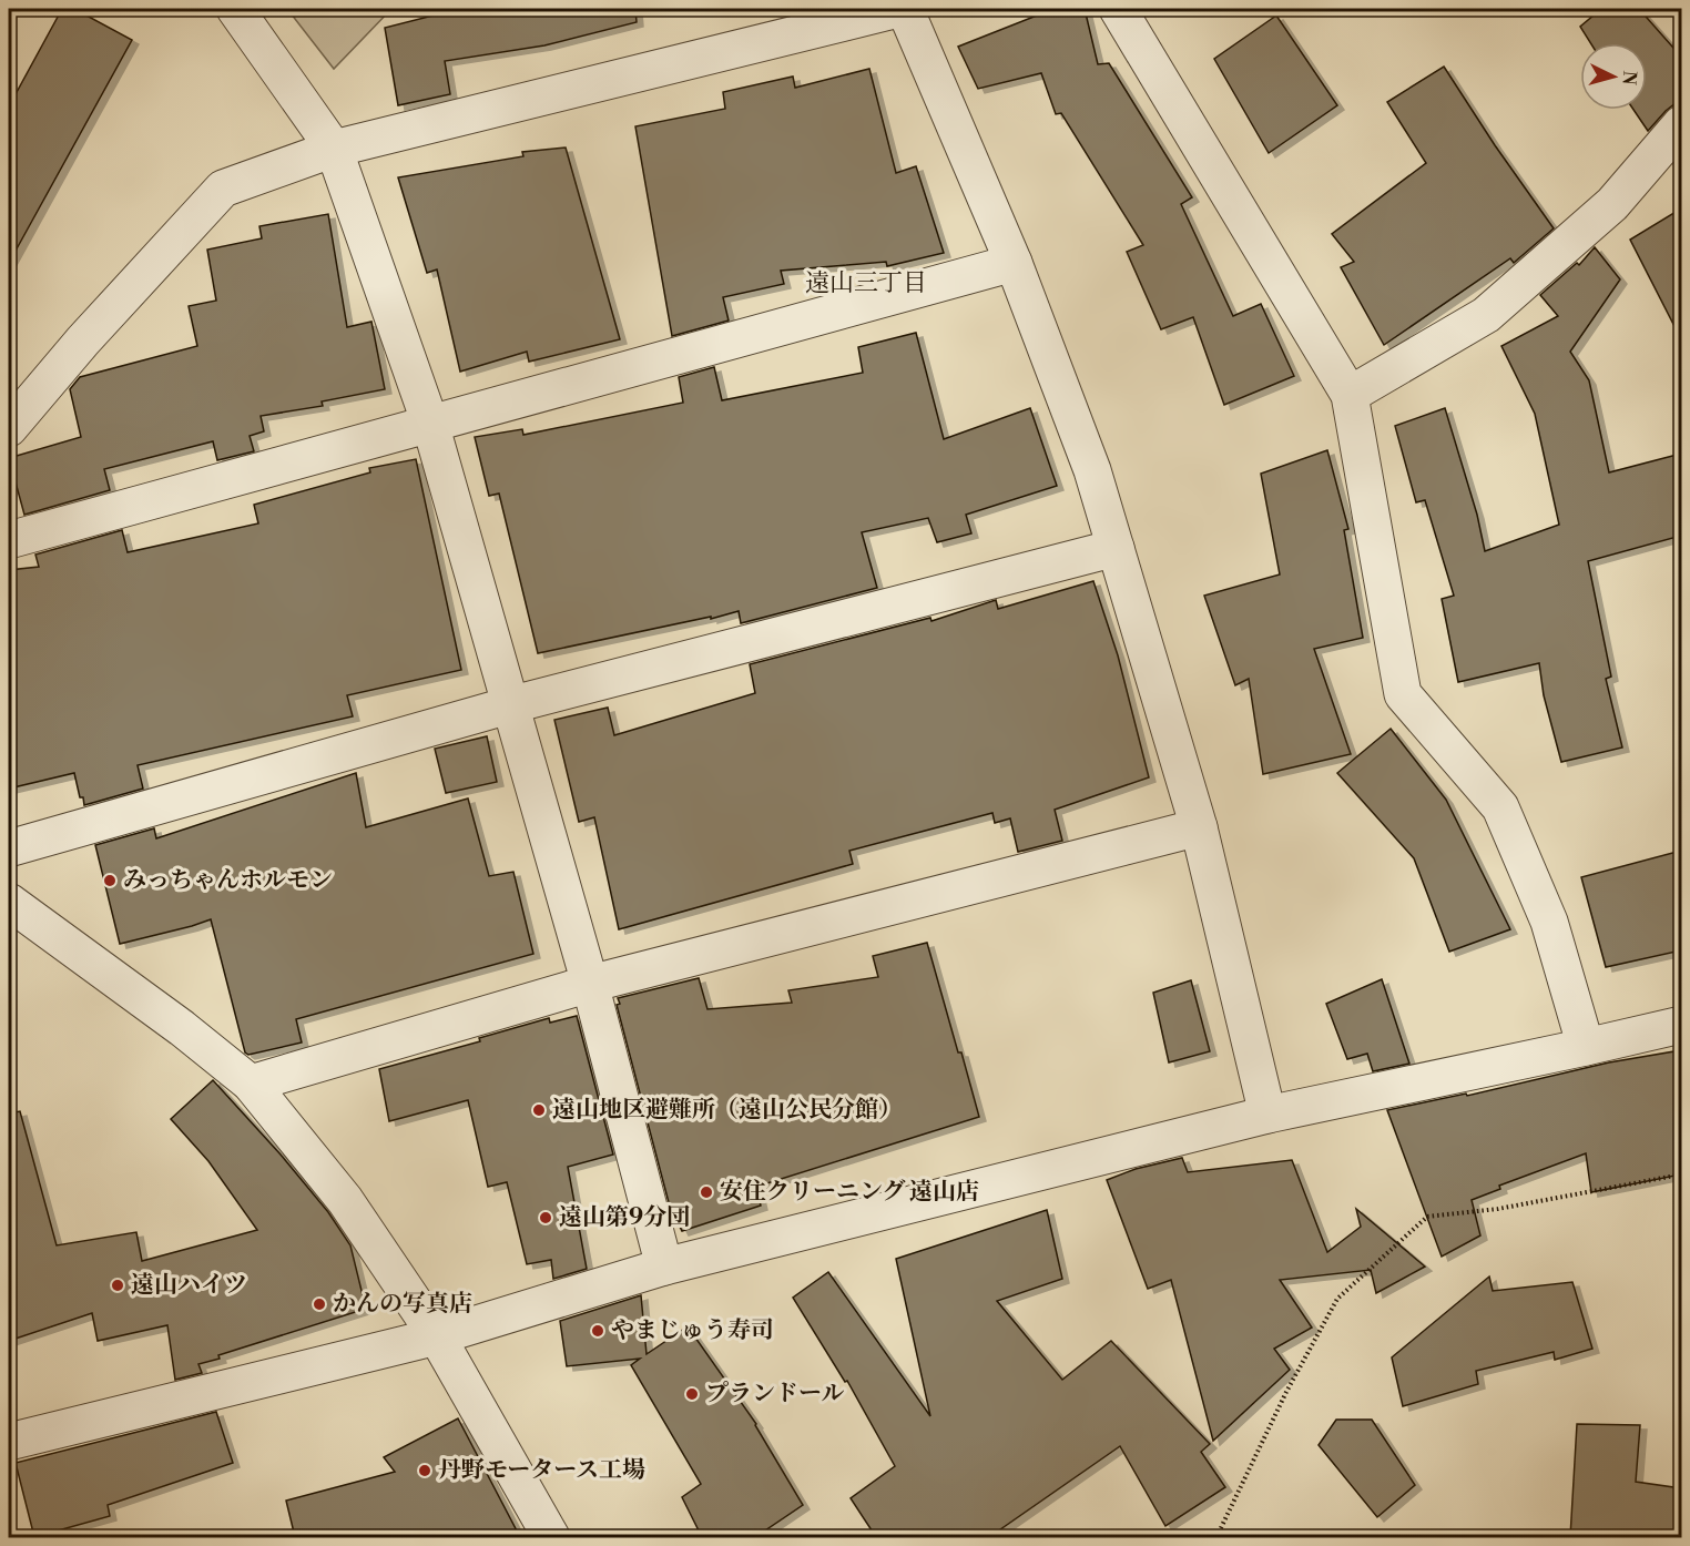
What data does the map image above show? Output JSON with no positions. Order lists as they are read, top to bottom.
{
  "districts": ["遠山三丁目"],
  "places": [
    "みっちゃんホルモン",
    "遠山地区避難所（遠山公民分館）",
    "安住クリーニング 遠山店",
    "遠山第9分団",
    "遠山ハイツ",
    "かんの写真店",
    "やまじゅう寿司",
    "プランドール",
    "丹野モータース工場"
  ],
  "north": "right"
}
